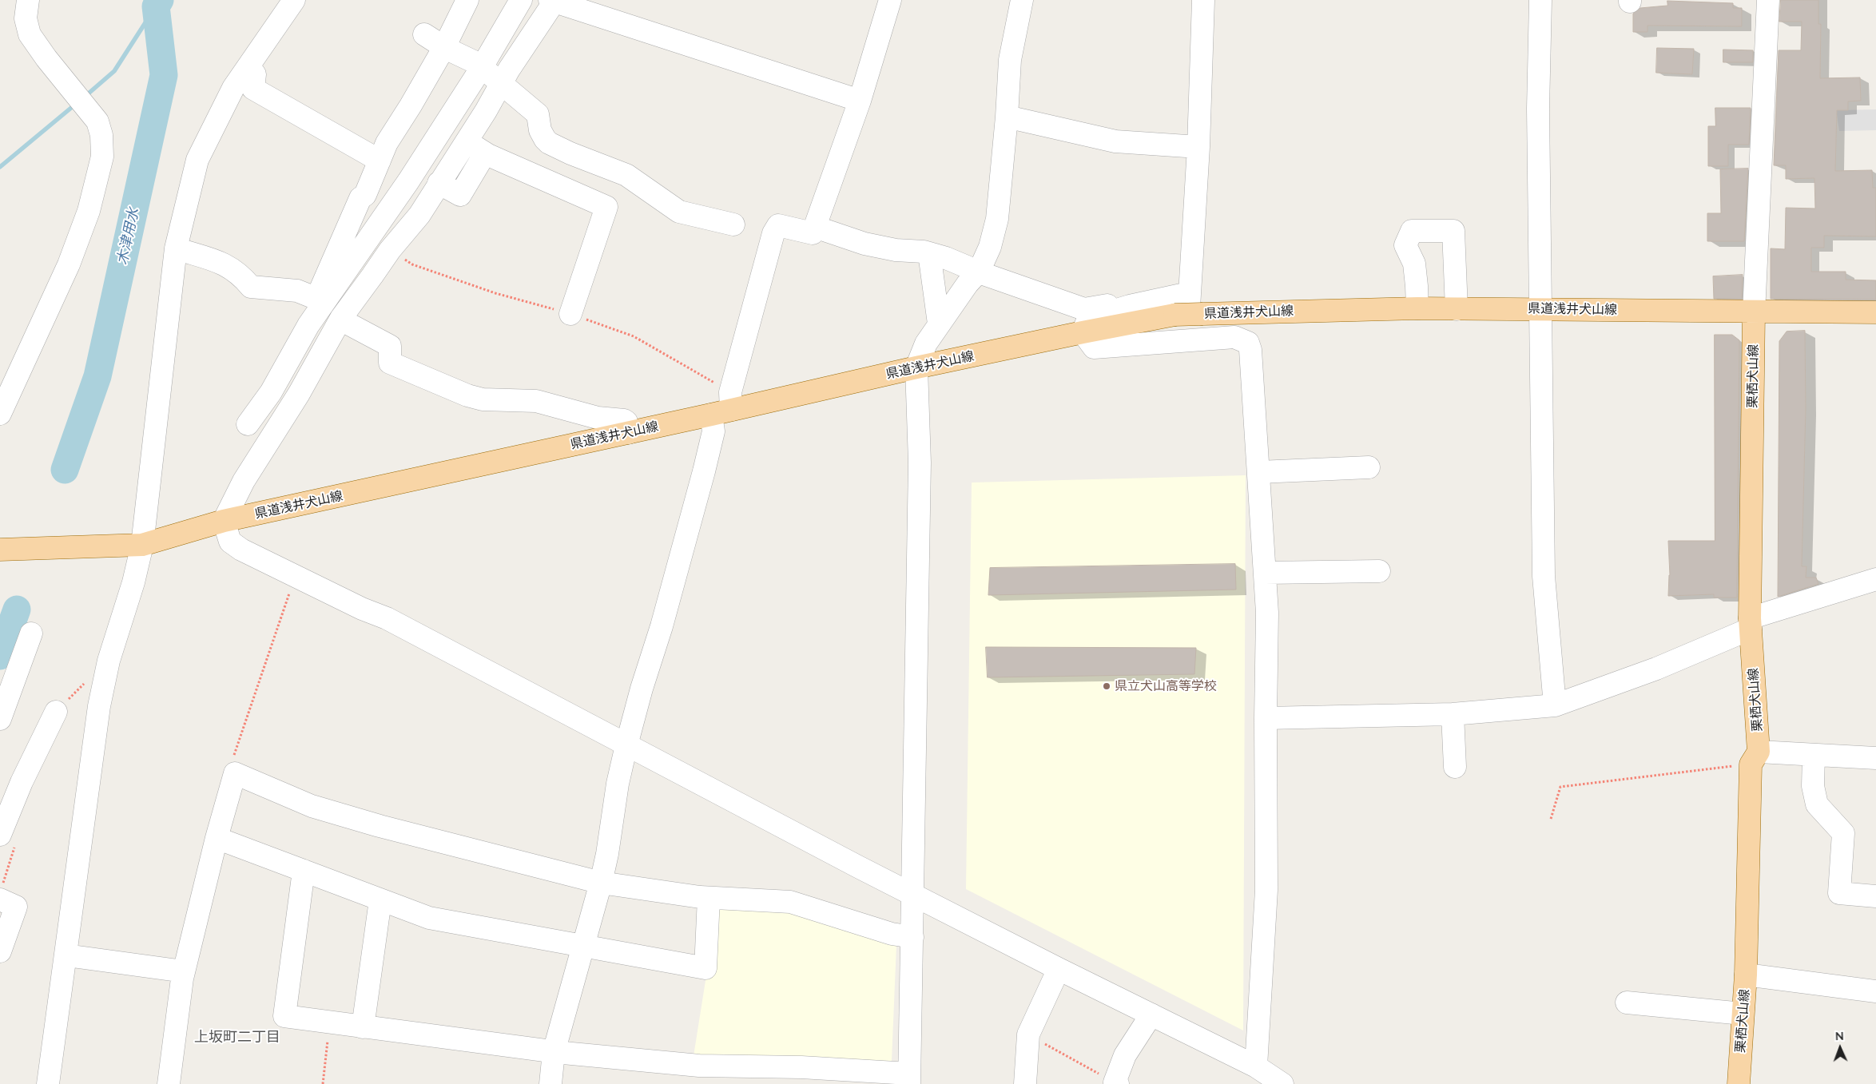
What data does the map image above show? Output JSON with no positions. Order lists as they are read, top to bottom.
{
  "streets": {
    "main road": ["県道浅井犬山線", "栗栖犬山線"]
  },
  "crossings": [
    ["県道浅井犬山線", "栗栖犬山線"]
  ],
  "districts": ["上坂町二丁目"],
  "water": ["木津用水"],
  "places": ["県立犬山高等学校"],
  "north": "top"
}
